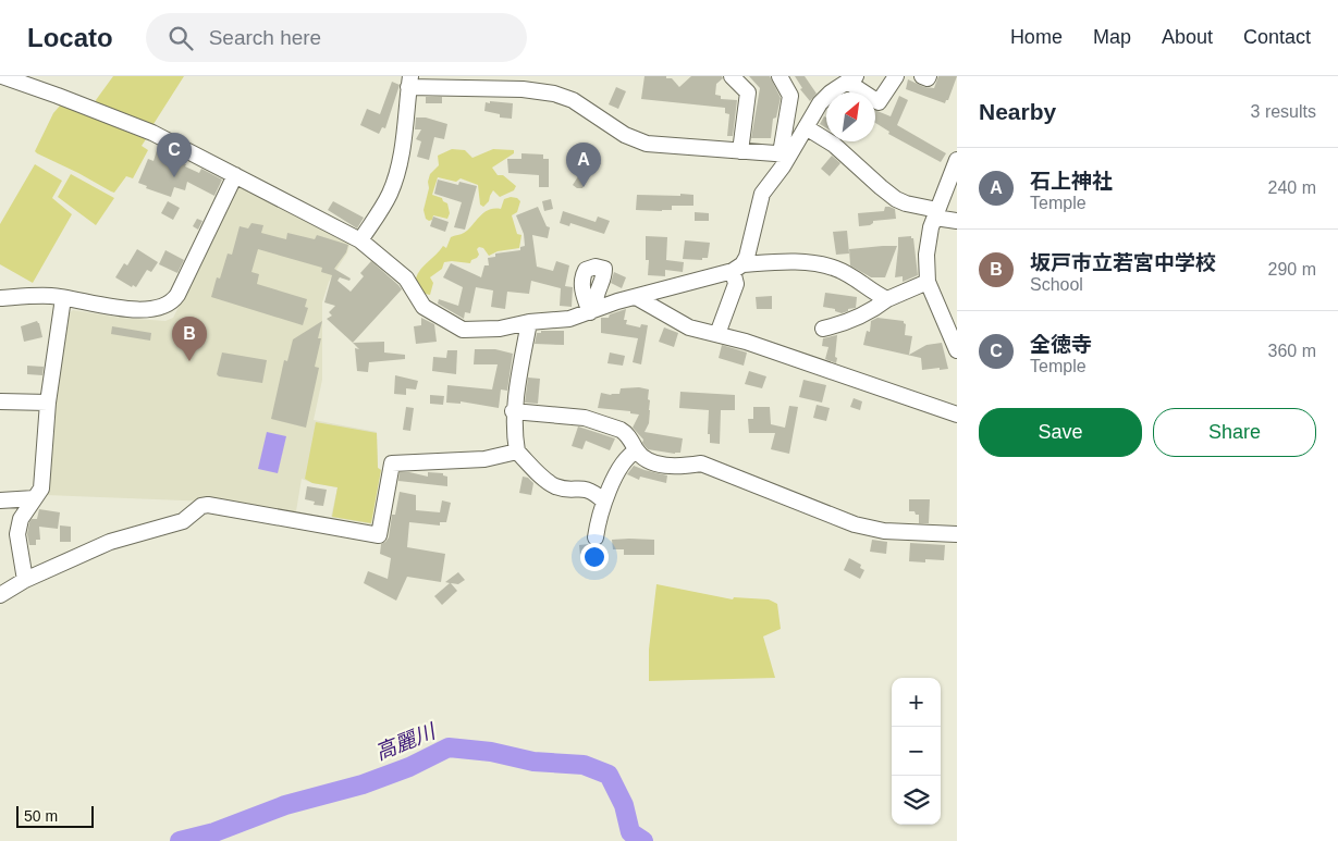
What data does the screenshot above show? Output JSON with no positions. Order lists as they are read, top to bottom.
{
  "water": ["高麗川"],
  "scale_bar": "50 m",
  "north": "top right",
  "page": {
    "header": "Locato",
    "search": "Search here",
    "nav": [
      "Home",
      "Map",
      "About",
      "Contact"
    ],
    "heading": ["Nearby", "3 results"],
    "pins": ["C", "A", "B"],
    "list": [
      {
        "mark": "A",
        "name": "石上神社",
        "note": "Temple",
        "value": "240 m"
      },
      {
        "mark": "B",
        "name": "坂戸市立若宮中学校",
        "note": "School",
        "value": "290 m"
      },
      {
        "mark": "C",
        "name": "全徳寺",
        "note": "Temple",
        "value": "360 m"
      }
    ],
    "buttons": ["Save", "Share"],
    "map_buttons": ["+", "−"],
    "scale": "50 m"
  }
}
